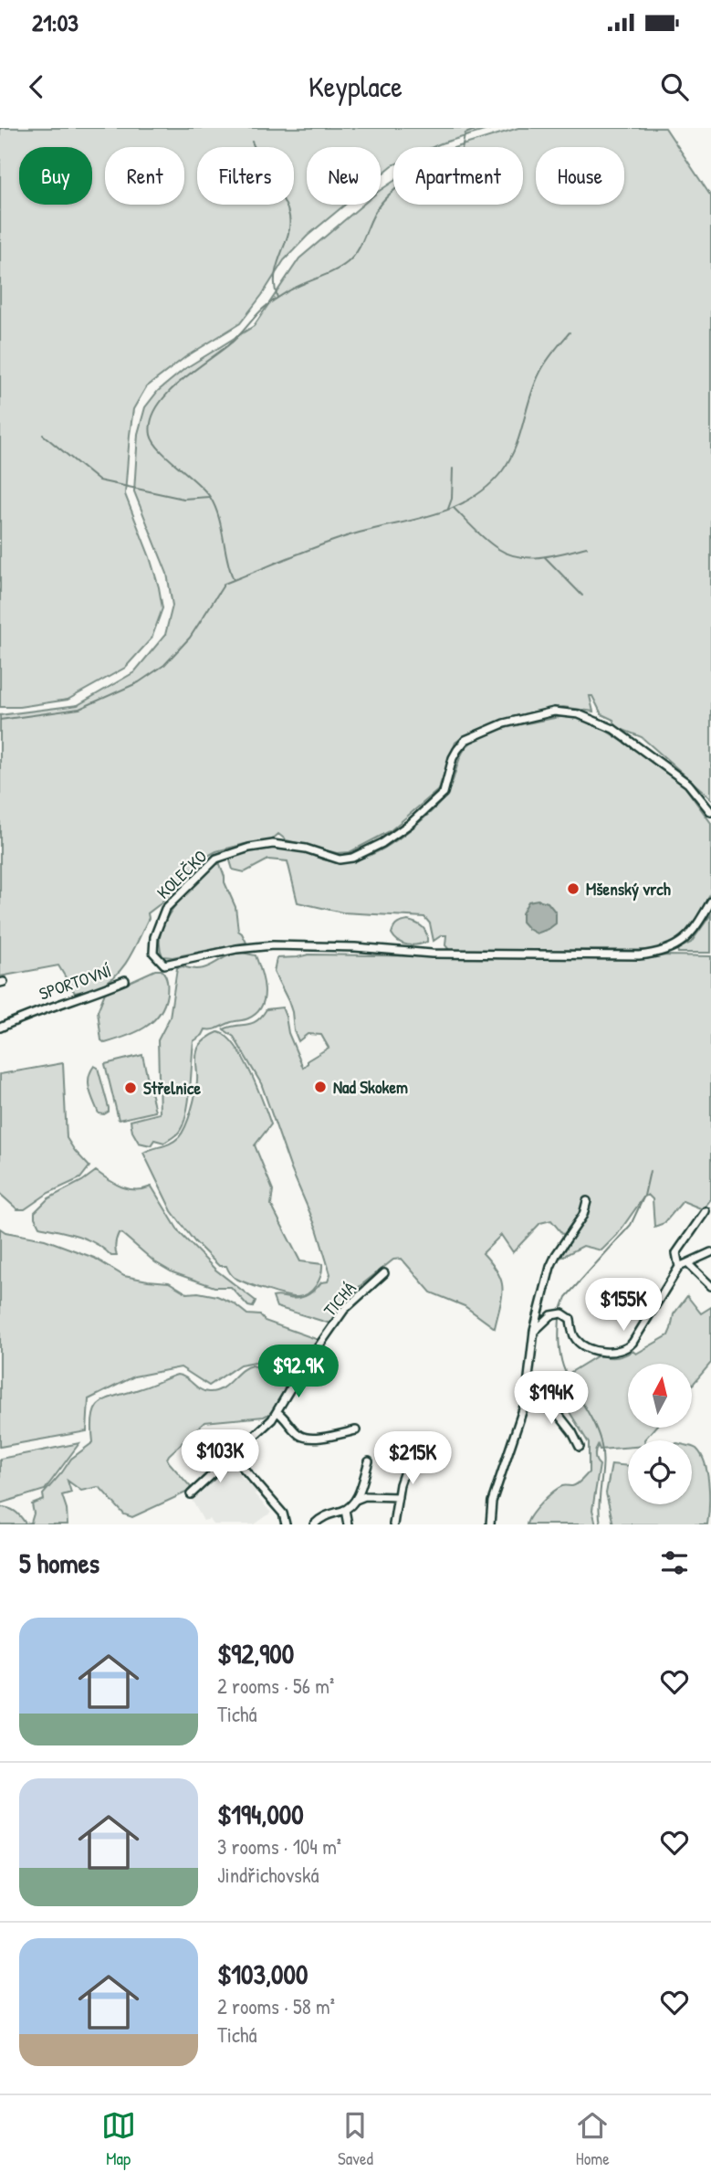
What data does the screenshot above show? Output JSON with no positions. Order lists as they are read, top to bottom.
{
  "streets": {
    "street": ["KOLEČKO", "SPORTOVNÍ", "TICHÁ"]
  },
  "places": ["Mšenský vrch", "Nad Skokem", "Střelnice"],
  "north": "top",
  "page": {
    "status": "21:03",
    "header": "Keyplace",
    "chip": [
      "Buy",
      "Rent",
      "Filters",
      "New",
      "Apartment",
      "House"
    ],
    "price": [
      "$155K",
      "$92.9K",
      "$194K",
      "$103K",
      "$215K"
    ],
    "heading": "5 homes",
    "list": [
      {
        "name": "$92,900",
        "note": "2 rooms · 56 m² · Tichá"
      },
      {
        "name": "$194,000",
        "note": "3 rooms · 104 m² · Jindřichovská"
      },
      {
        "name": "$103,000",
        "note": "2 rooms · 58 m² · Tichá"
      }
    ],
    "tabs": ["Map", "Saved", "Home"]
  }
}
